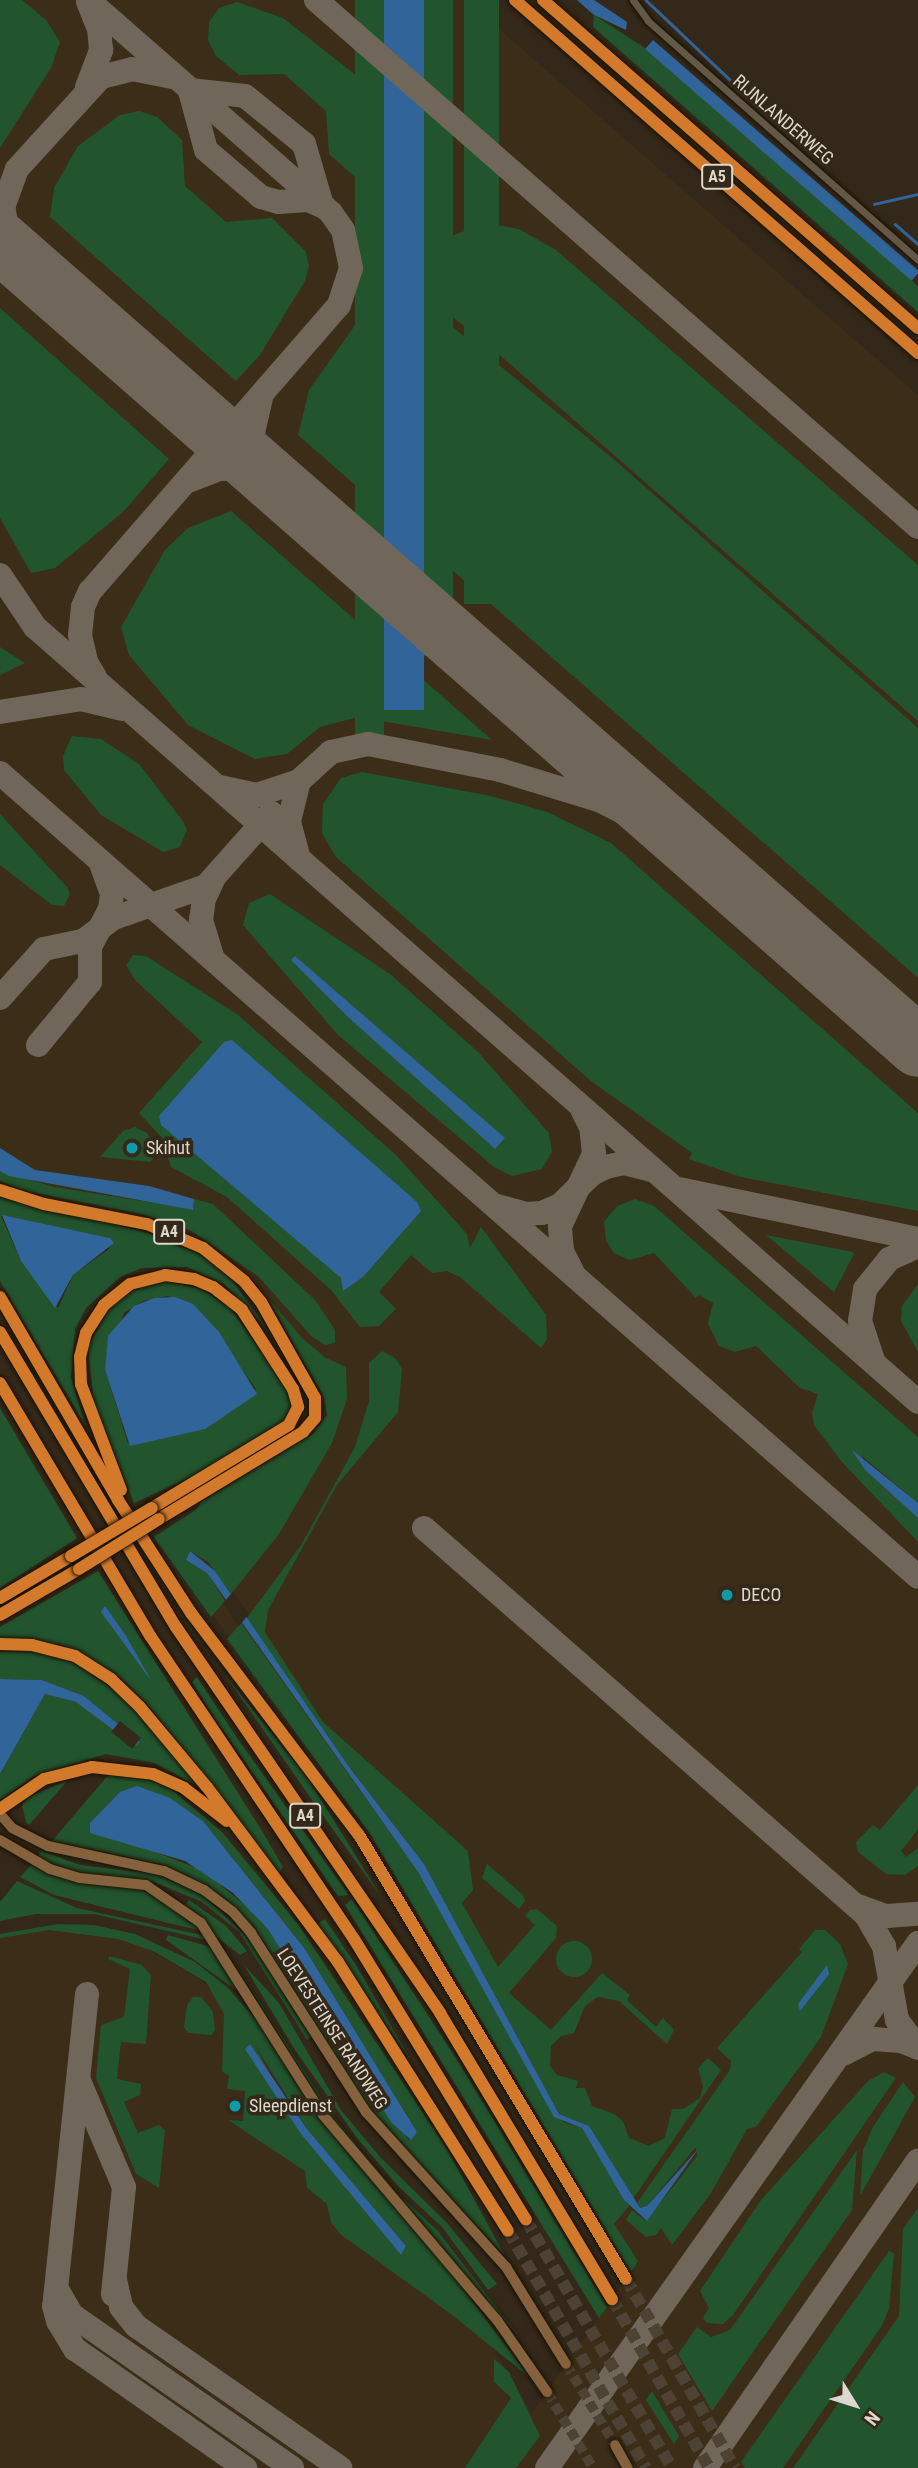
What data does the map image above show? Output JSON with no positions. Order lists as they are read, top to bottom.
{
  "streets": {
    "highway": ["A5", "A4"],
    "street": ["RIJNLANDERWEG", "LOEVESTEINSE RANDWEG"]
  },
  "places": ["Skihut", "DECO", "Sleepdienst"],
  "north": "bottom right"
}
